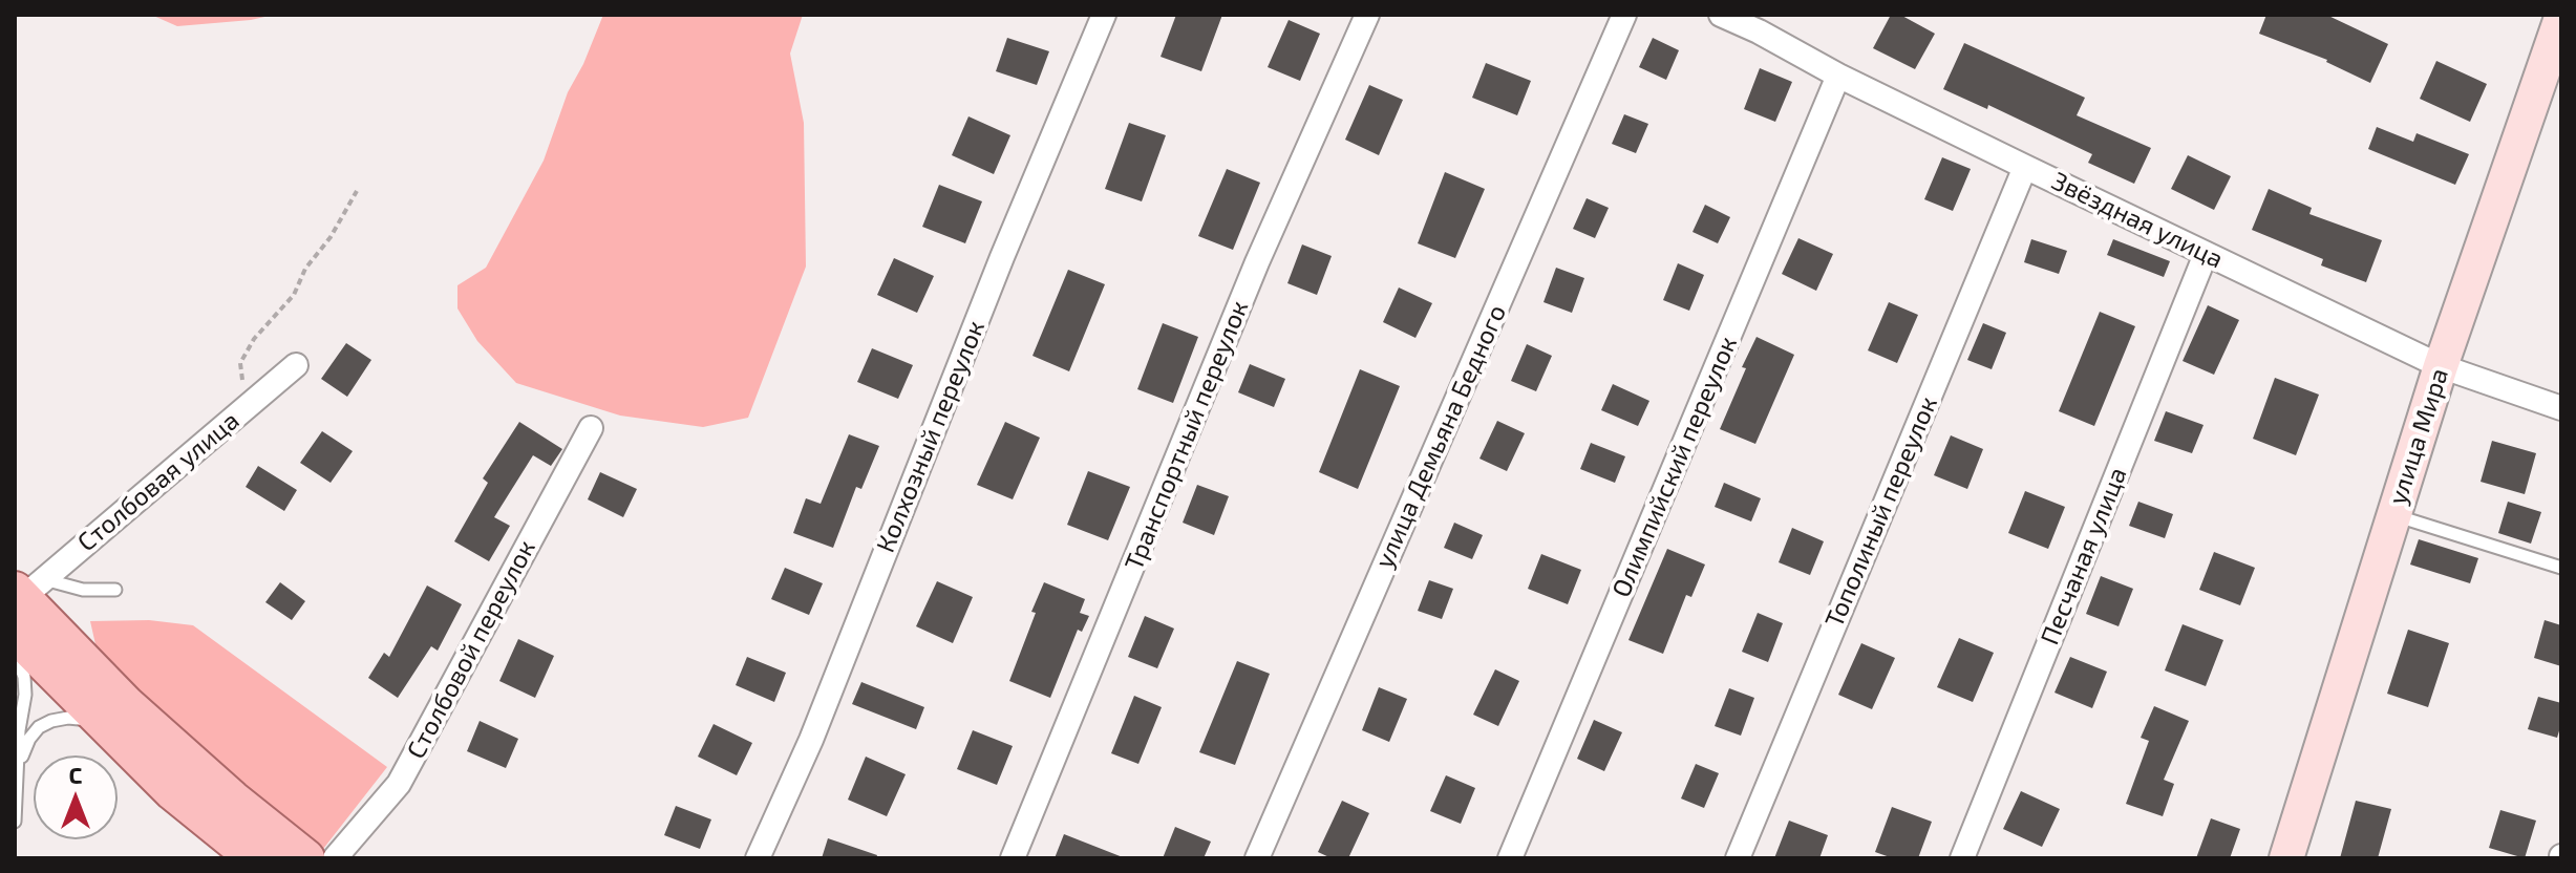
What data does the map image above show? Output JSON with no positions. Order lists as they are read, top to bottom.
{
  "streets": {
    "main road": ["улица Мира"],
    "street": [
      "Звёздная улица",
      "Транспортный переулок",
      "Колхозный переулок",
      "улица Демьяна Бедного",
      "Олимпийский переулок",
      "Столбовая улица",
      "Тополиный переулок",
      "Песчаная улица",
      "Столбовой переулок"
    ]
  },
  "crossings": [
    ["Звёздная улица", "улица Мира"],
    ["Звёздная улица", "Олимпийский переулок"],
    ["Звёздная улица", "Тополиный переулок"],
    ["Звёздная улица", "Песчаная улица"]
  ],
  "north": "top"
}
